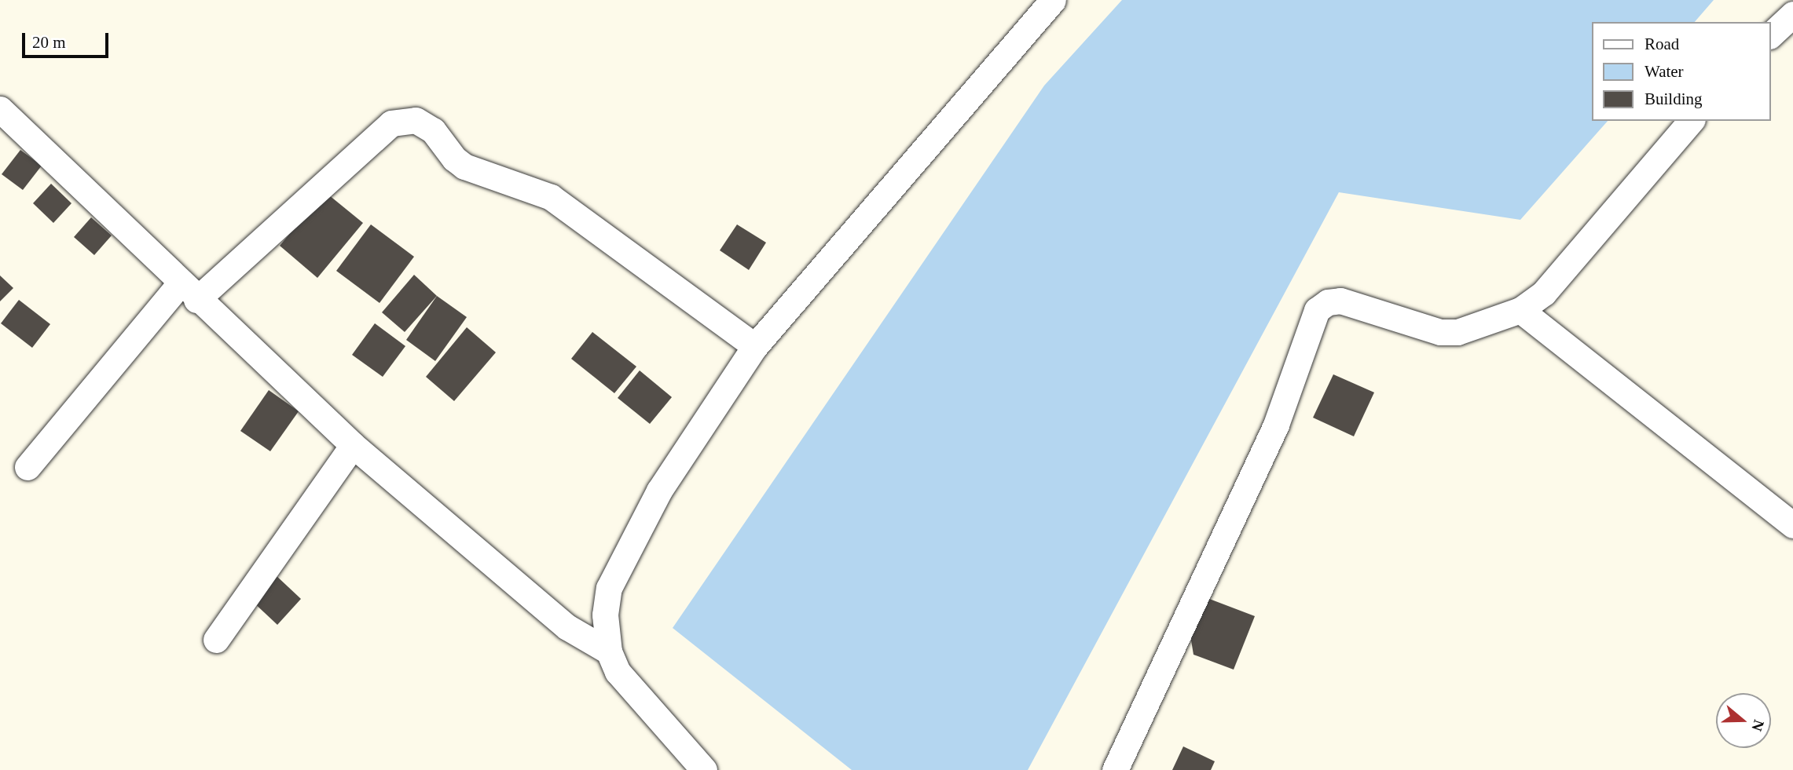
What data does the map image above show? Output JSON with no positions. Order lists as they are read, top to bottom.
{
  "legend": ["Road", "Water", "Building"],
  "scale_bar": "20 m",
  "north": "right"
}
